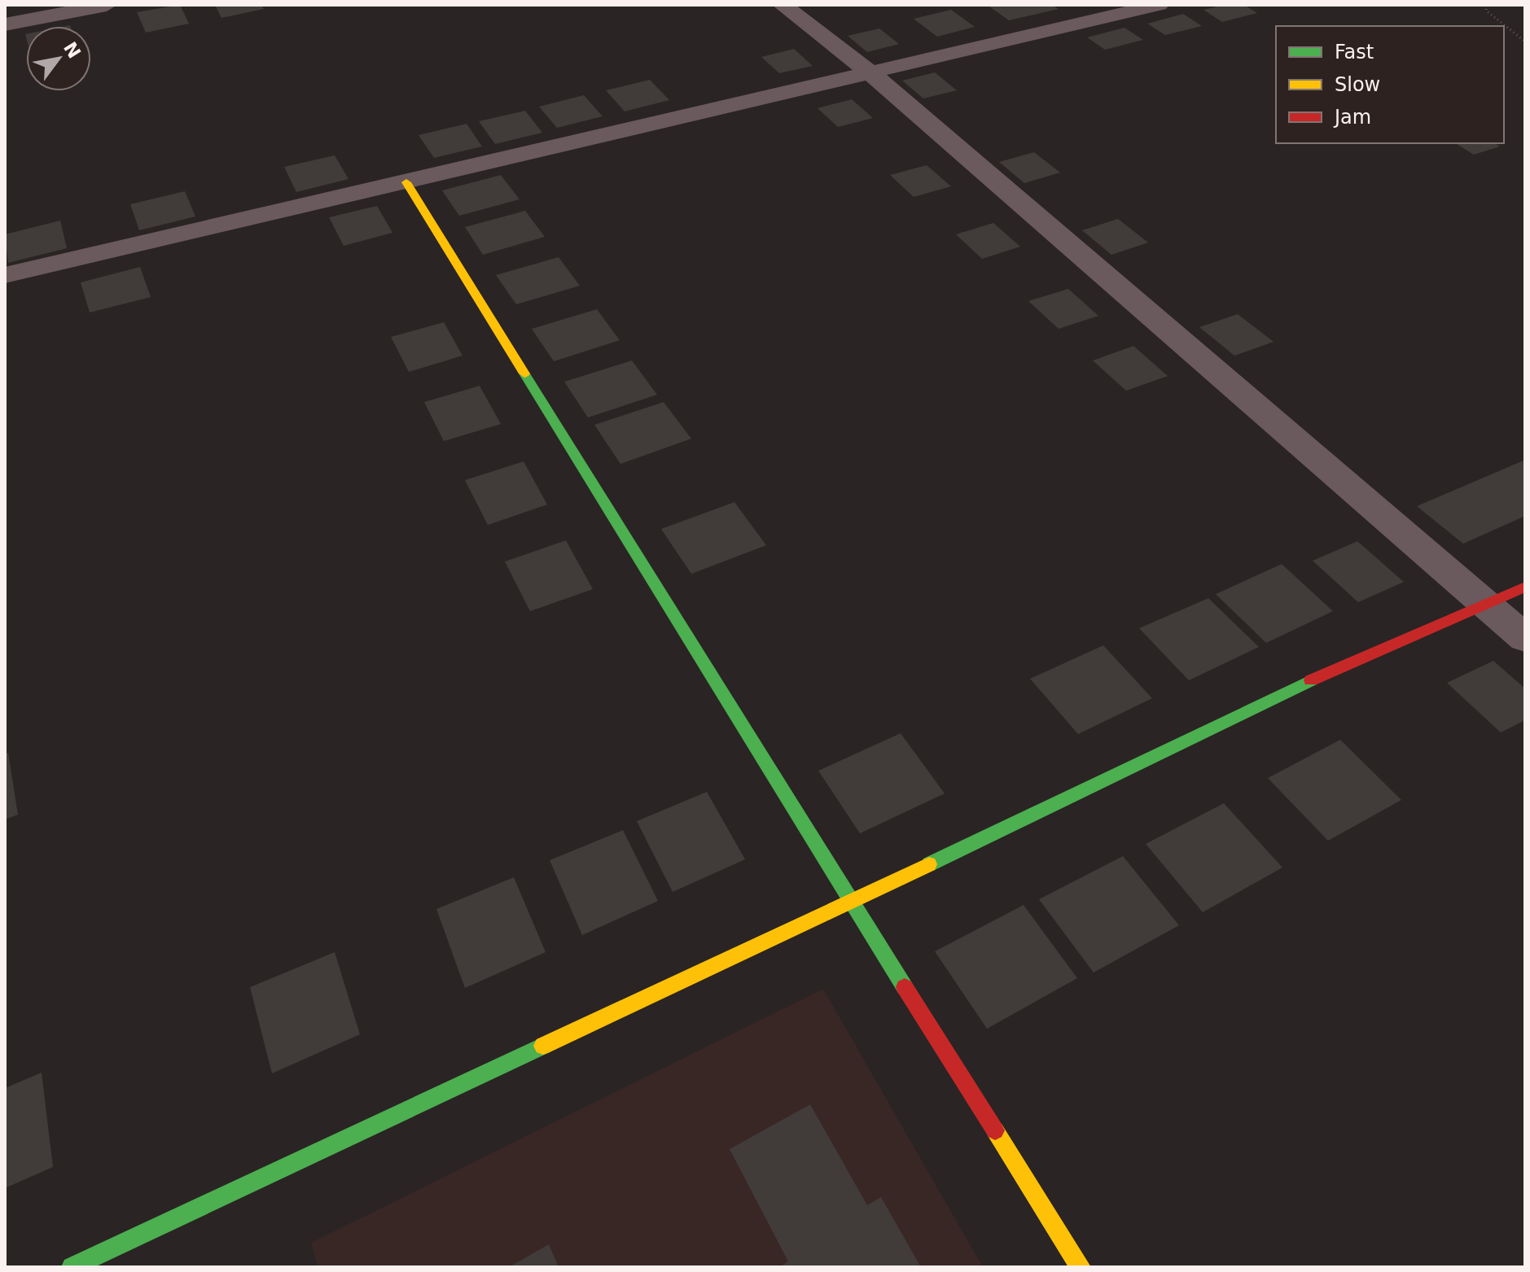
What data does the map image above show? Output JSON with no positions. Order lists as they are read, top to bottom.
{
  "legend": ["Fast", "Slow", "Jam"],
  "north": "top right"
}
